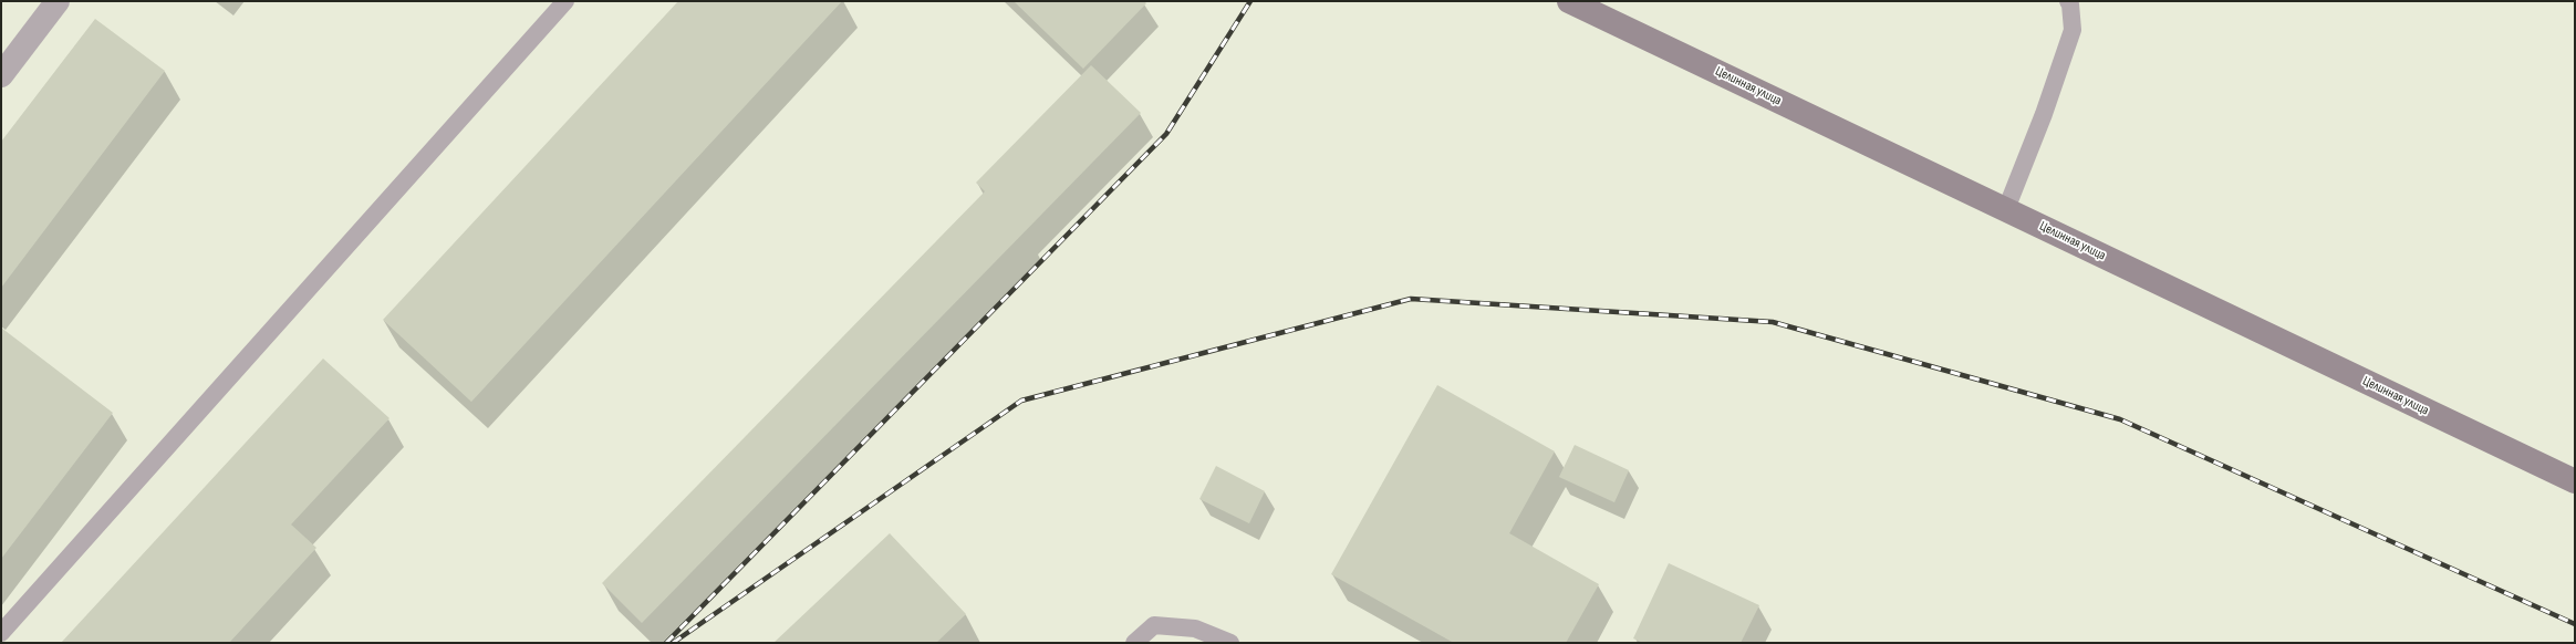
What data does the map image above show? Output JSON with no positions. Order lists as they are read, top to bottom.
{
  "streets": {
    "street": ["Целинная улица"]
  }
}
